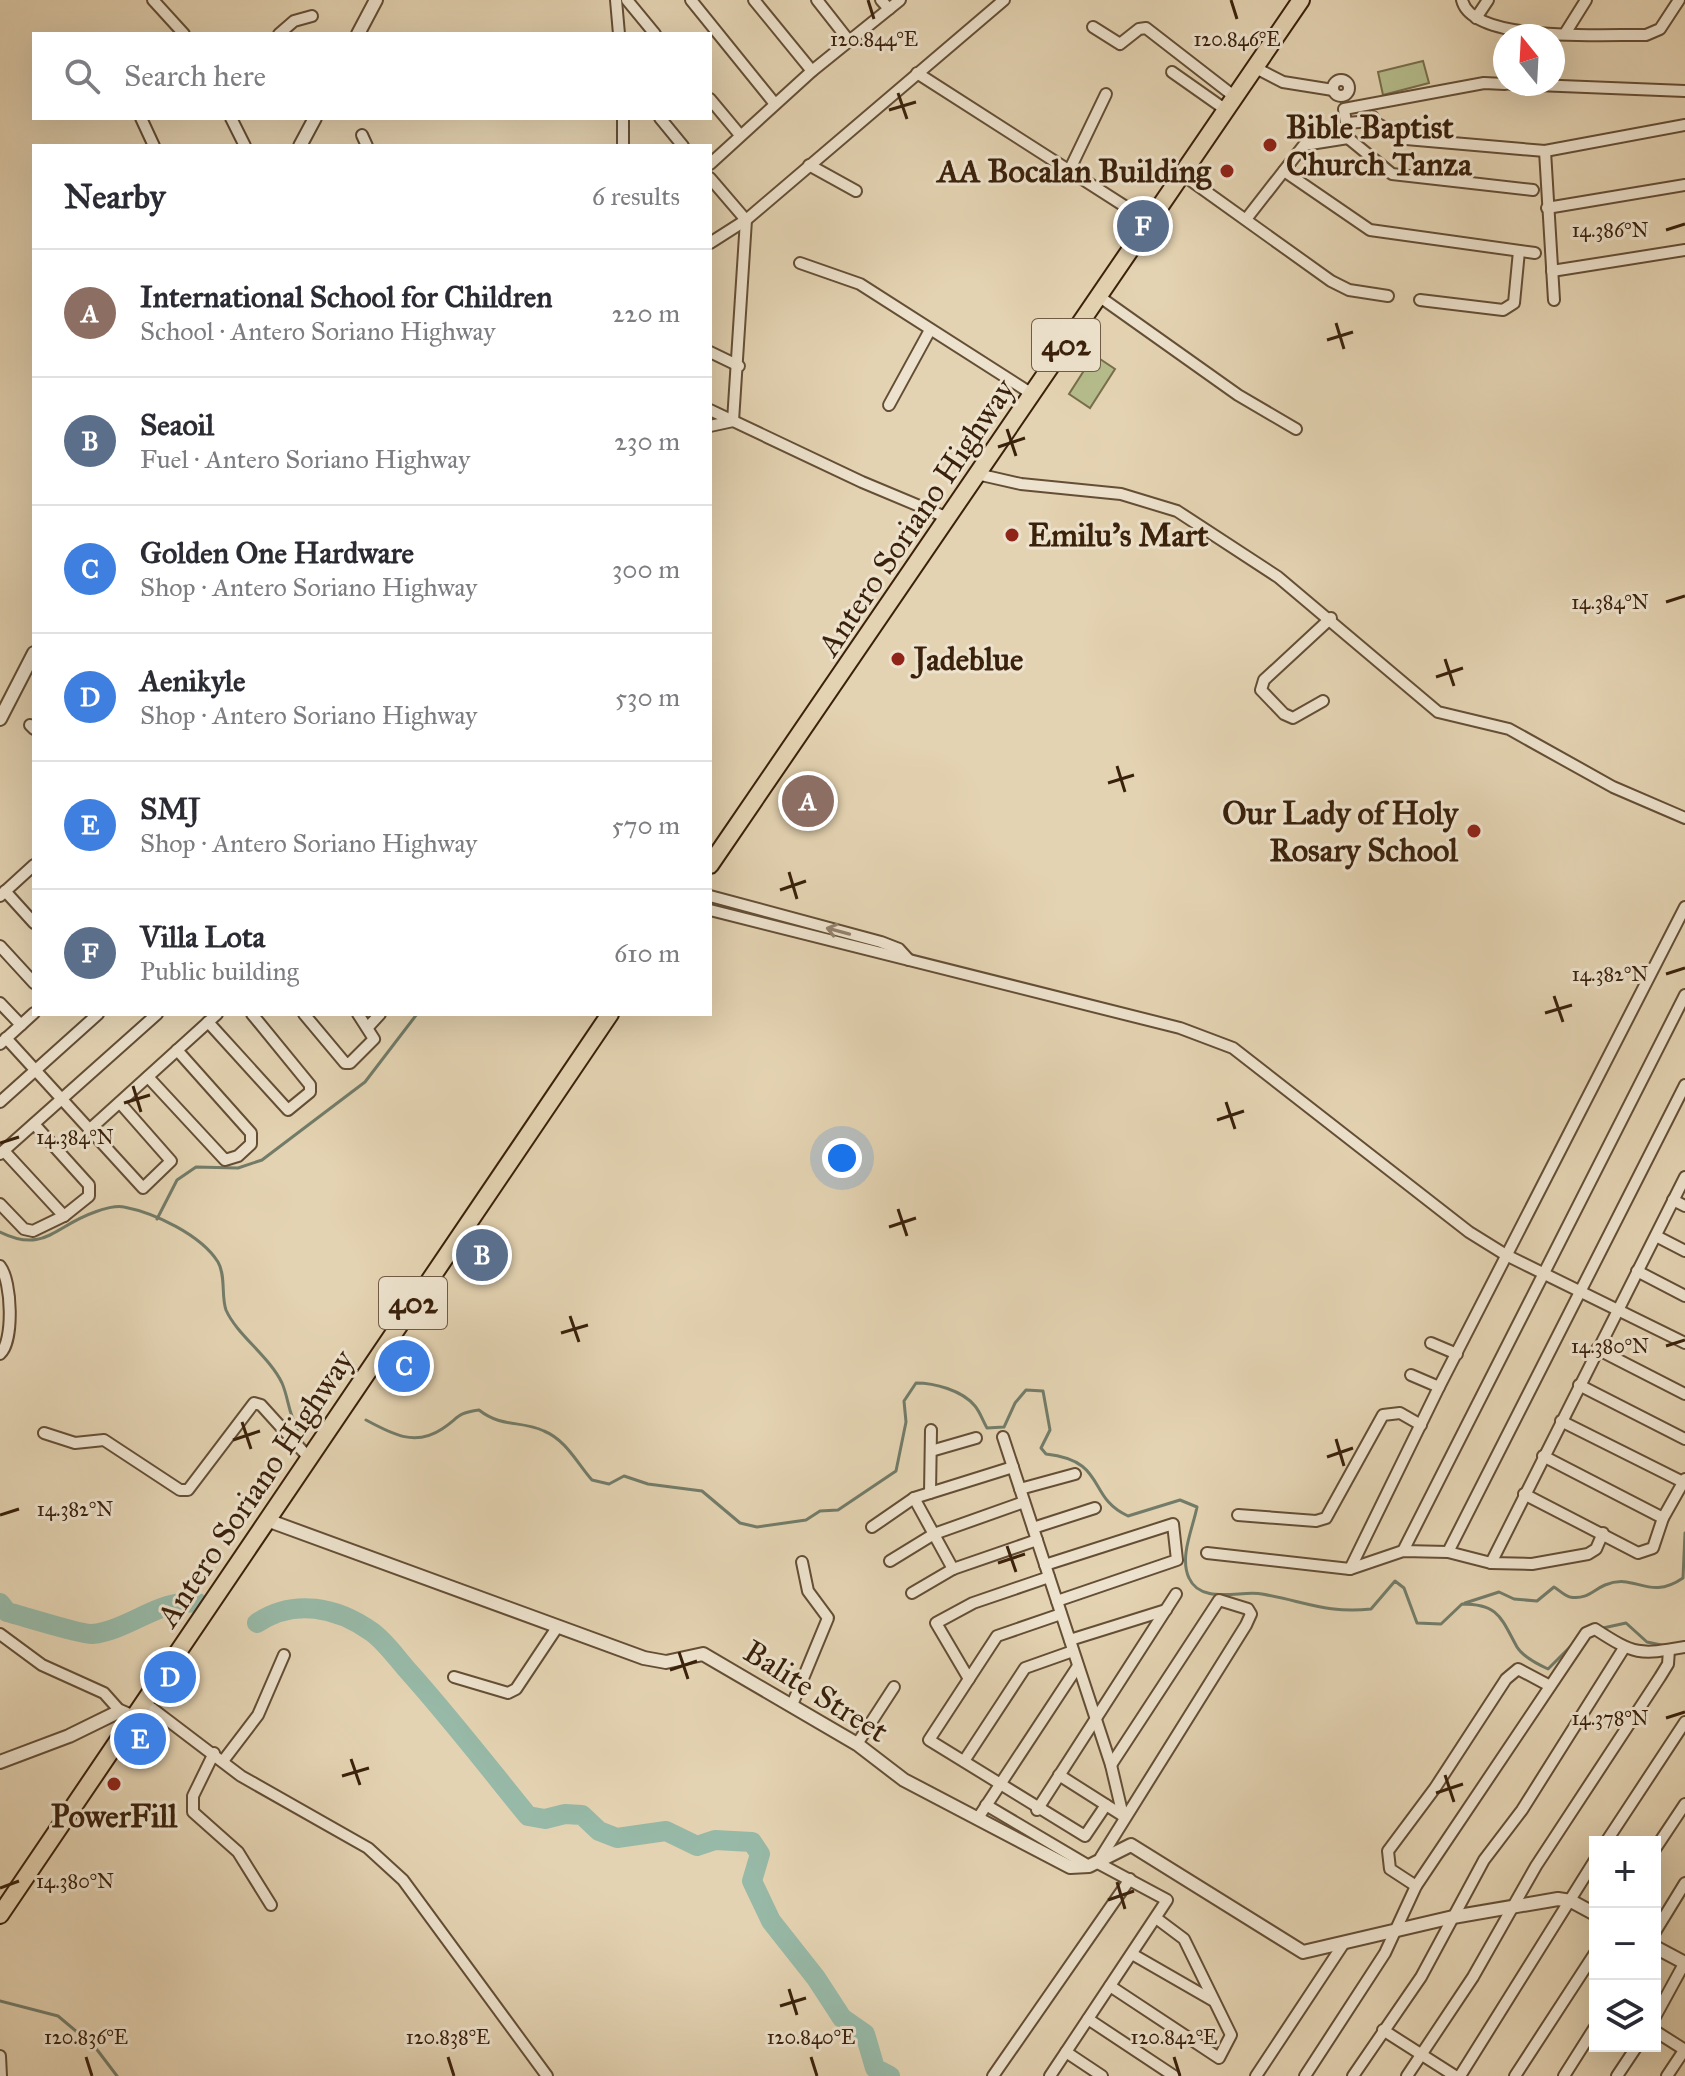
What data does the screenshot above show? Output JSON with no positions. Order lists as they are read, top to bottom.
{
  "streets": {
    "main road": ["402", "Antero Soriano Highway"],
    "street": ["Balite Street"]
  },
  "crossings": [
    ["Antero Soriano Highway", "Balite Street"]
  ],
  "places": [
    "Bible Baptist Church Tanza",
    "AA Bocalan Building",
    "Emilu's Mart",
    "Jadeblue",
    "Our Lady of Holy Rosary School",
    "PowerFill"
  ],
  "north": "top",
  "page": {
    "search": "Search here",
    "heading": ["Nearby", "6 results"],
    "pins": [
      "F",
      "A",
      "B",
      "C",
      "D",
      "E"
    ],
    "list": [
      {
        "mark": "A",
        "name": "International School for Children",
        "note": "School · Antero Soriano Highway",
        "value": "220 m"
      },
      {
        "mark": "B",
        "name": "Seaoil",
        "note": "Fuel · Antero Soriano Highway",
        "value": "230 m"
      },
      {
        "mark": "C",
        "name": "Golden One Hardware",
        "note": "Shop · Antero Soriano Highway",
        "value": "300 m"
      },
      {
        "mark": "D",
        "name": "Aenikyle",
        "note": "Shop · Antero Soriano Highway",
        "value": "530 m"
      },
      {
        "mark": "E",
        "name": "SMJ",
        "note": "Shop · Antero Soriano Highway",
        "value": "570 m"
      },
      {
        "mark": "F",
        "name": "Villa Lota",
        "note": "Public building",
        "value": "610 m"
      }
    ],
    "map_buttons": ["+", "−"]
  },
  "coordinates": [
    "120.844°E",
    "120.846°E",
    "14.386°N",
    "14.384°N",
    "14.382°N",
    "14.380°N",
    "14.378°N",
    "120.836°E",
    "120.838°E",
    "120.840°E",
    "120.842°E"
  ]
}
